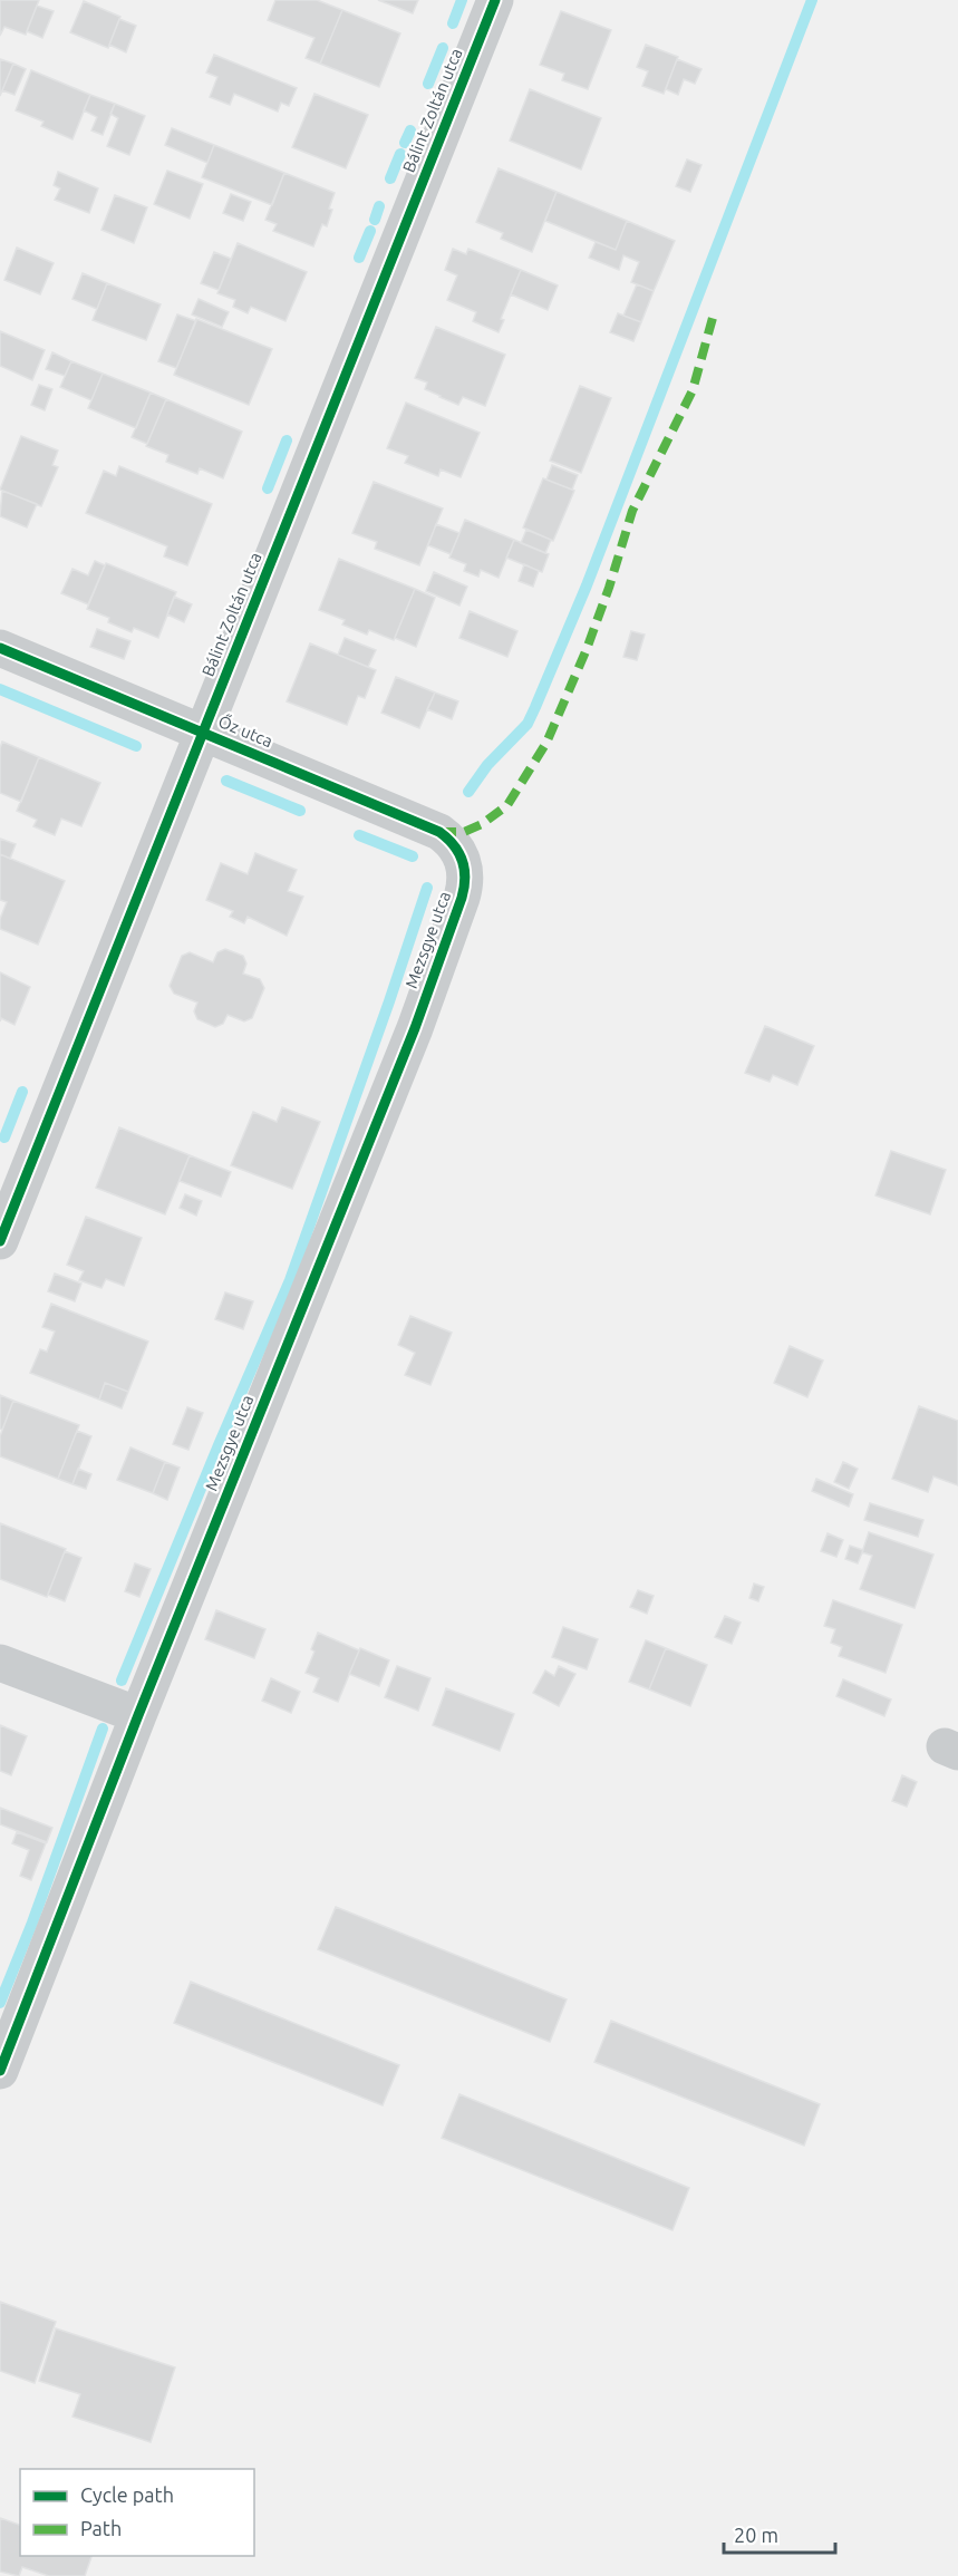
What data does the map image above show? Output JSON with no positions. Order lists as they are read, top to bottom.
{
  "streets": {
    "street": ["Bálint Zoltán utca", "Őz utca", "Mezsgye utca"]
  },
  "crossings": [
    ["Bálint Zoltán utca", "Őz utca"],
    ["Őz utca", "Mezsgye utca"]
  ],
  "legend": ["Cycle path", "Path"],
  "scale_bar": "20 m"
}
